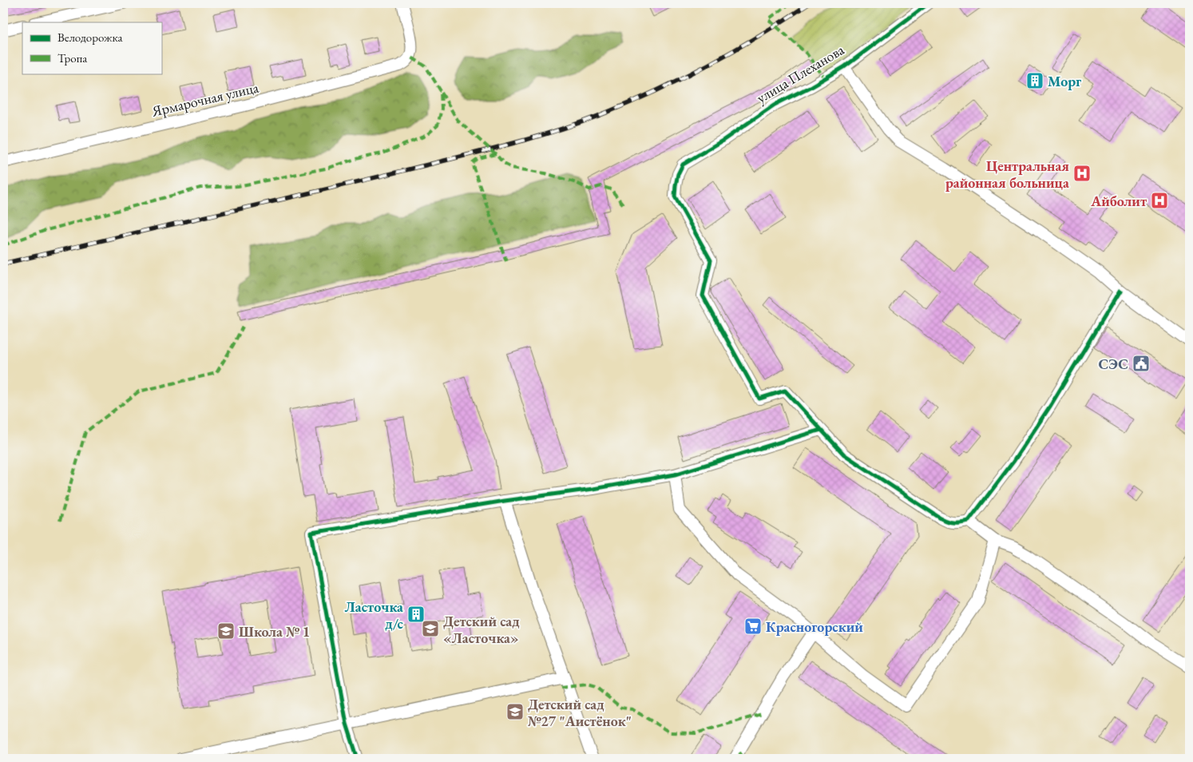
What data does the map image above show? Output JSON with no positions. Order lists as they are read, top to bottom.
{
  "streets": {
    "street": ["улица Плеханова", "Ярмарочная улица"]
  },
  "places": {
    "building": ["Морг", "Ласточка д/с"],
    "hospital": ["Центральная районная больница", "Айболит"],
    "public building": ["СЭС"],
    "supermarket": ["Красногорский"],
    "school or university": ["Детский сад «Ласточка»", "Школа № 1", "Детский сад №27 \"Аистёнок\""]
  },
  "legend": ["Велодорожка", "Тропа"]
}
